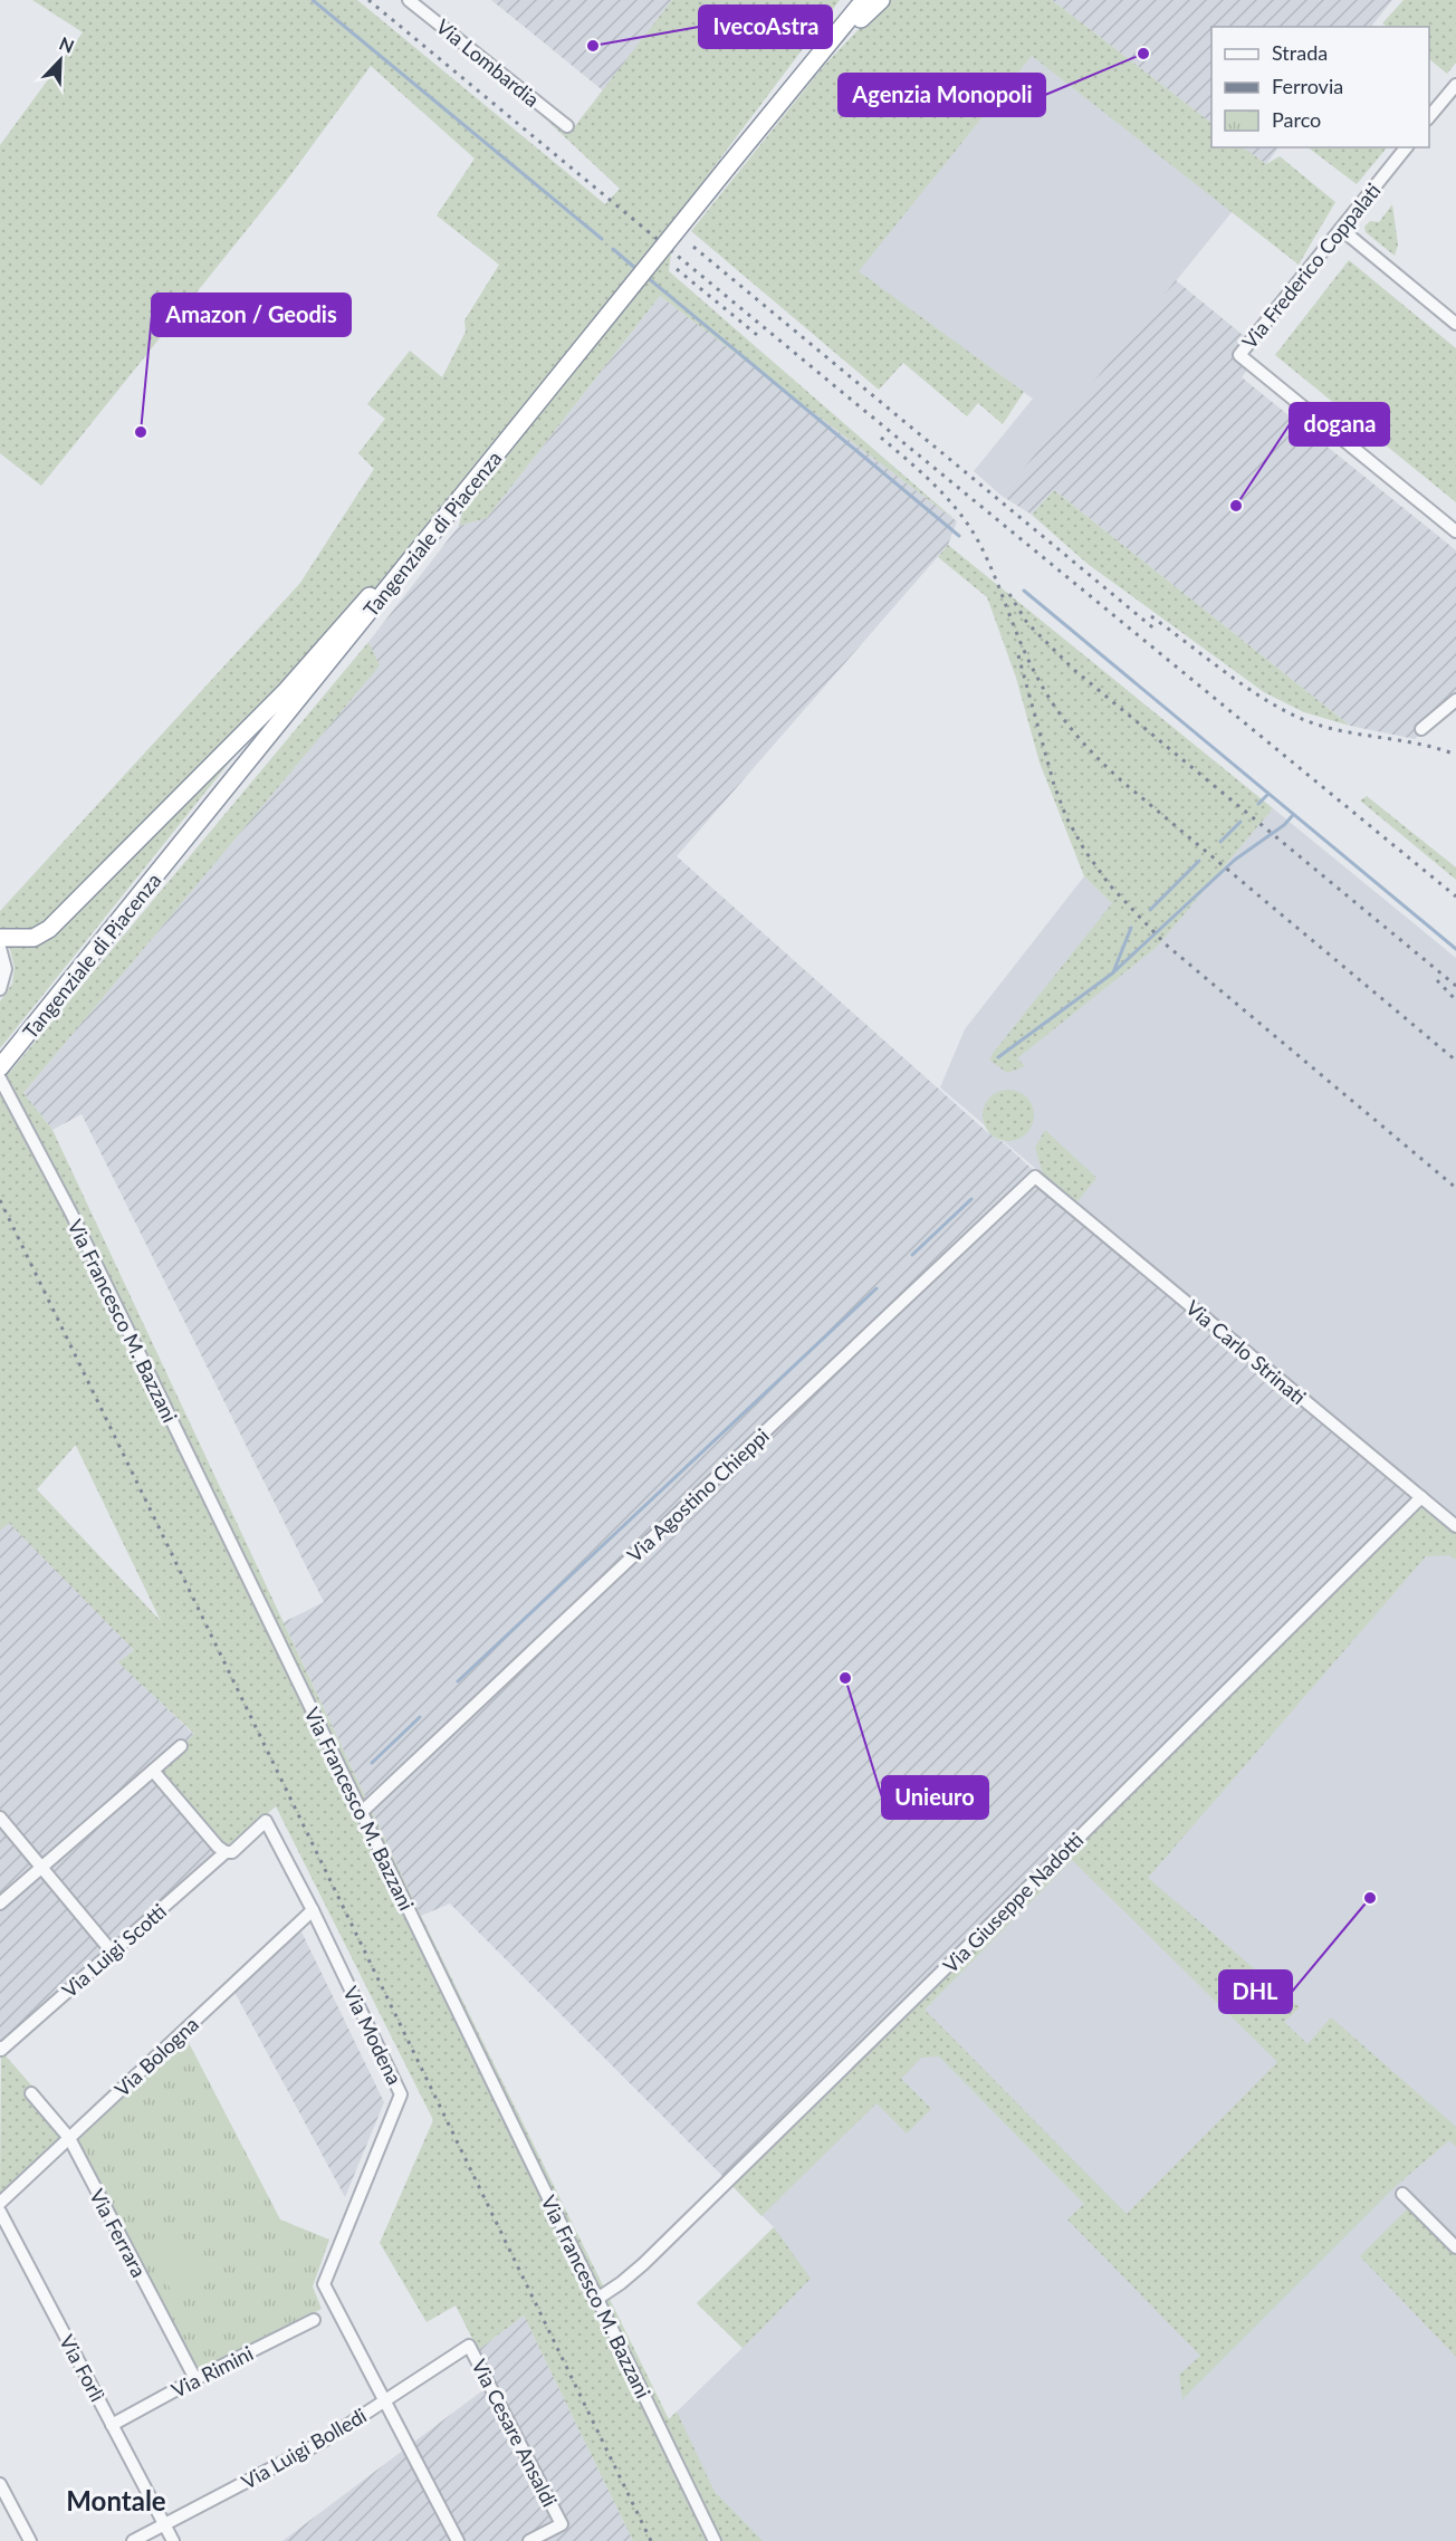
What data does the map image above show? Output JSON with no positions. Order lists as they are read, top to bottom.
{
  "streets": {
    "highway": ["Tangenziale di Piacenza"],
    "street": [
      "Via Lombardia",
      "Via Frederico Coppalati",
      "Via Francesco M. Bazzani",
      "Via Carlo Strinati",
      "Via Agostino Chieppi",
      "Via Giuseppe Nadotti",
      "Via Luigi Scotti",
      "Via Modena",
      "Via Bologna",
      "Via Ferrara",
      "Via Forlì",
      "Via Rimini",
      "Via Cesare Ansaldi",
      "Via Luigi Bolledi"
    ]
  },
  "crossings": [
    ["Via Francesco M. Bazzani", "Via Agostino Chieppi"],
    ["Via Francesco M. Bazzani", "Via Giuseppe Nadotti"],
    ["Via Carlo Strinati", "Via Agostino Chieppi"],
    ["Via Carlo Strinati", "Via Giuseppe Nadotti"],
    ["Via Luigi Scotti", "Via Modena"],
    ["Via Modena", "Via Bologna"],
    ["Via Modena", "Via Luigi Bolledi"],
    ["Via Bologna", "Via Ferrara"],
    ["Via Ferrara", "Via Rimini"],
    ["Via Forlì", "Via Rimini"],
    ["Via Forlì", "Via Luigi Bolledi"],
    ["Via Cesare Ansaldi", "Via Luigi Bolledi"]
  ],
  "districts": ["Montale"],
  "places": [
    "IvecoAstra",
    "Agenzia Monopoli",
    "Amazon / Geodis",
    "dogana",
    "Unieuro",
    "DHL"
  ],
  "legend": ["Strada", "Ferrovia", "Parco"],
  "north": "top right"
}
